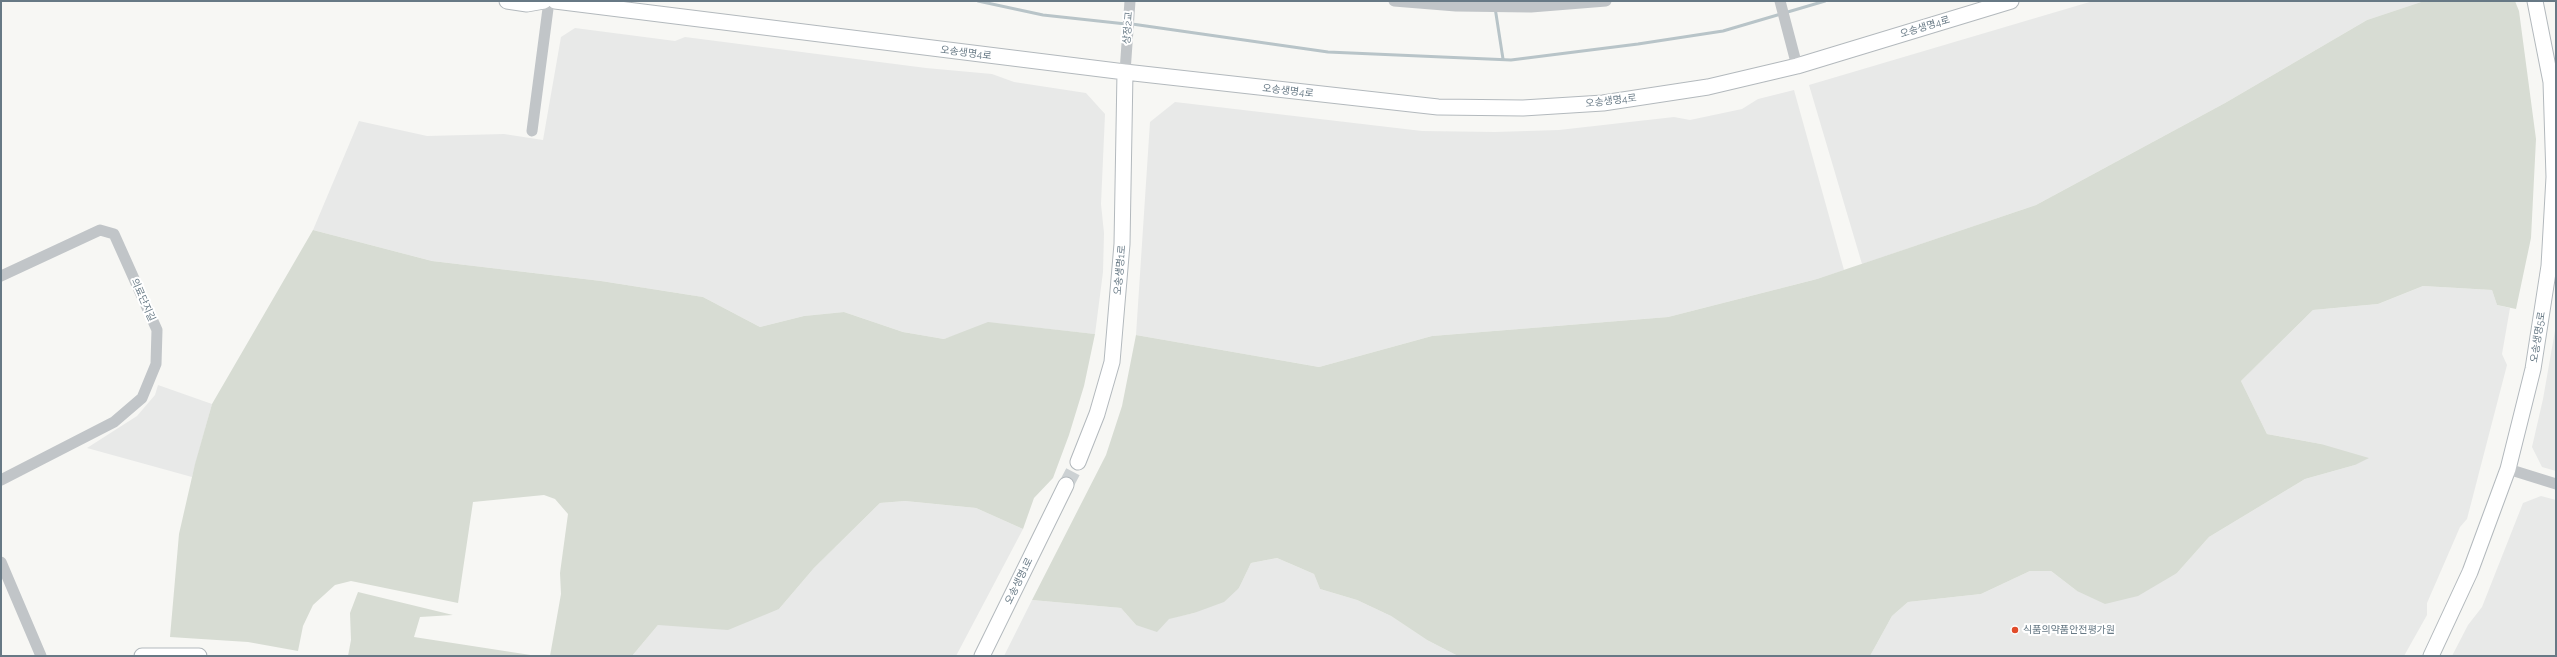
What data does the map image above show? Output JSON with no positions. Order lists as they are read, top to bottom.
{
  "streets": {
    "street": [
      "오송생명4로",
      "상정2교",
      "오송생명1로",
      "의료단지길",
      "오송생명5로"
    ]
  },
  "crossings": [
    ["오송생명4로", "상정2교"],
    ["오송생명4로", "오송생명1로"],
    ["상정2교", "오송생명1로"]
  ],
  "places": ["식품의약품안전평가원"]
}
